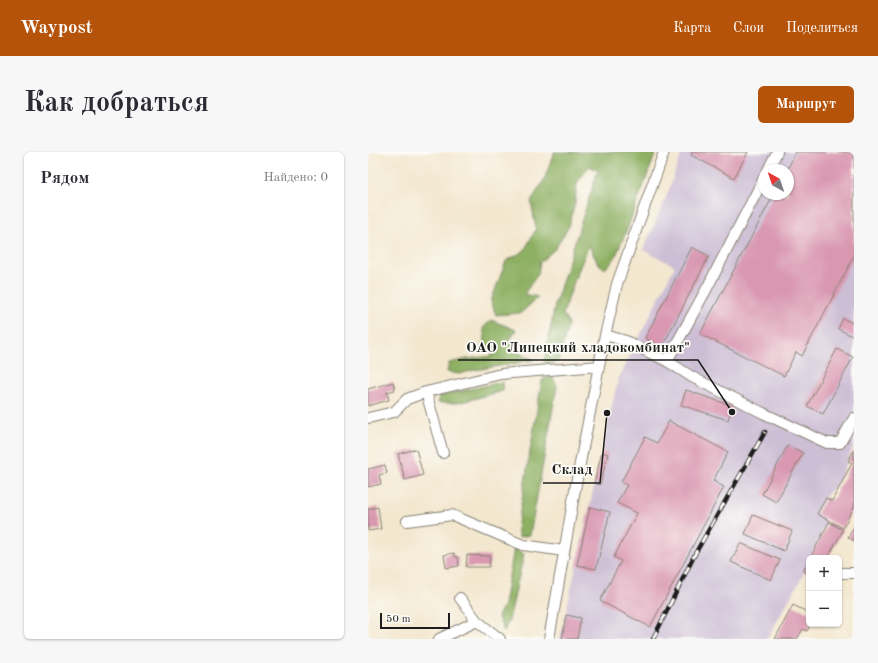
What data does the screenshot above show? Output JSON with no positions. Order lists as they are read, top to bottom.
{
  "places": ["ОАО \"Липецкий хладокомбинат\"", "Склад"],
  "scale_bar": "50 m",
  "north": "top left",
  "page": {
    "header": "Waypost",
    "nav": ["Карта", "Слои", "Поделиться"],
    "buttons": "Маршрут",
    "title": "Как добраться",
    "heading": ["Рядом", "Найдено: 0"],
    "map_buttons": ["+", "−"],
    "scale": "50 m"
  }
}
